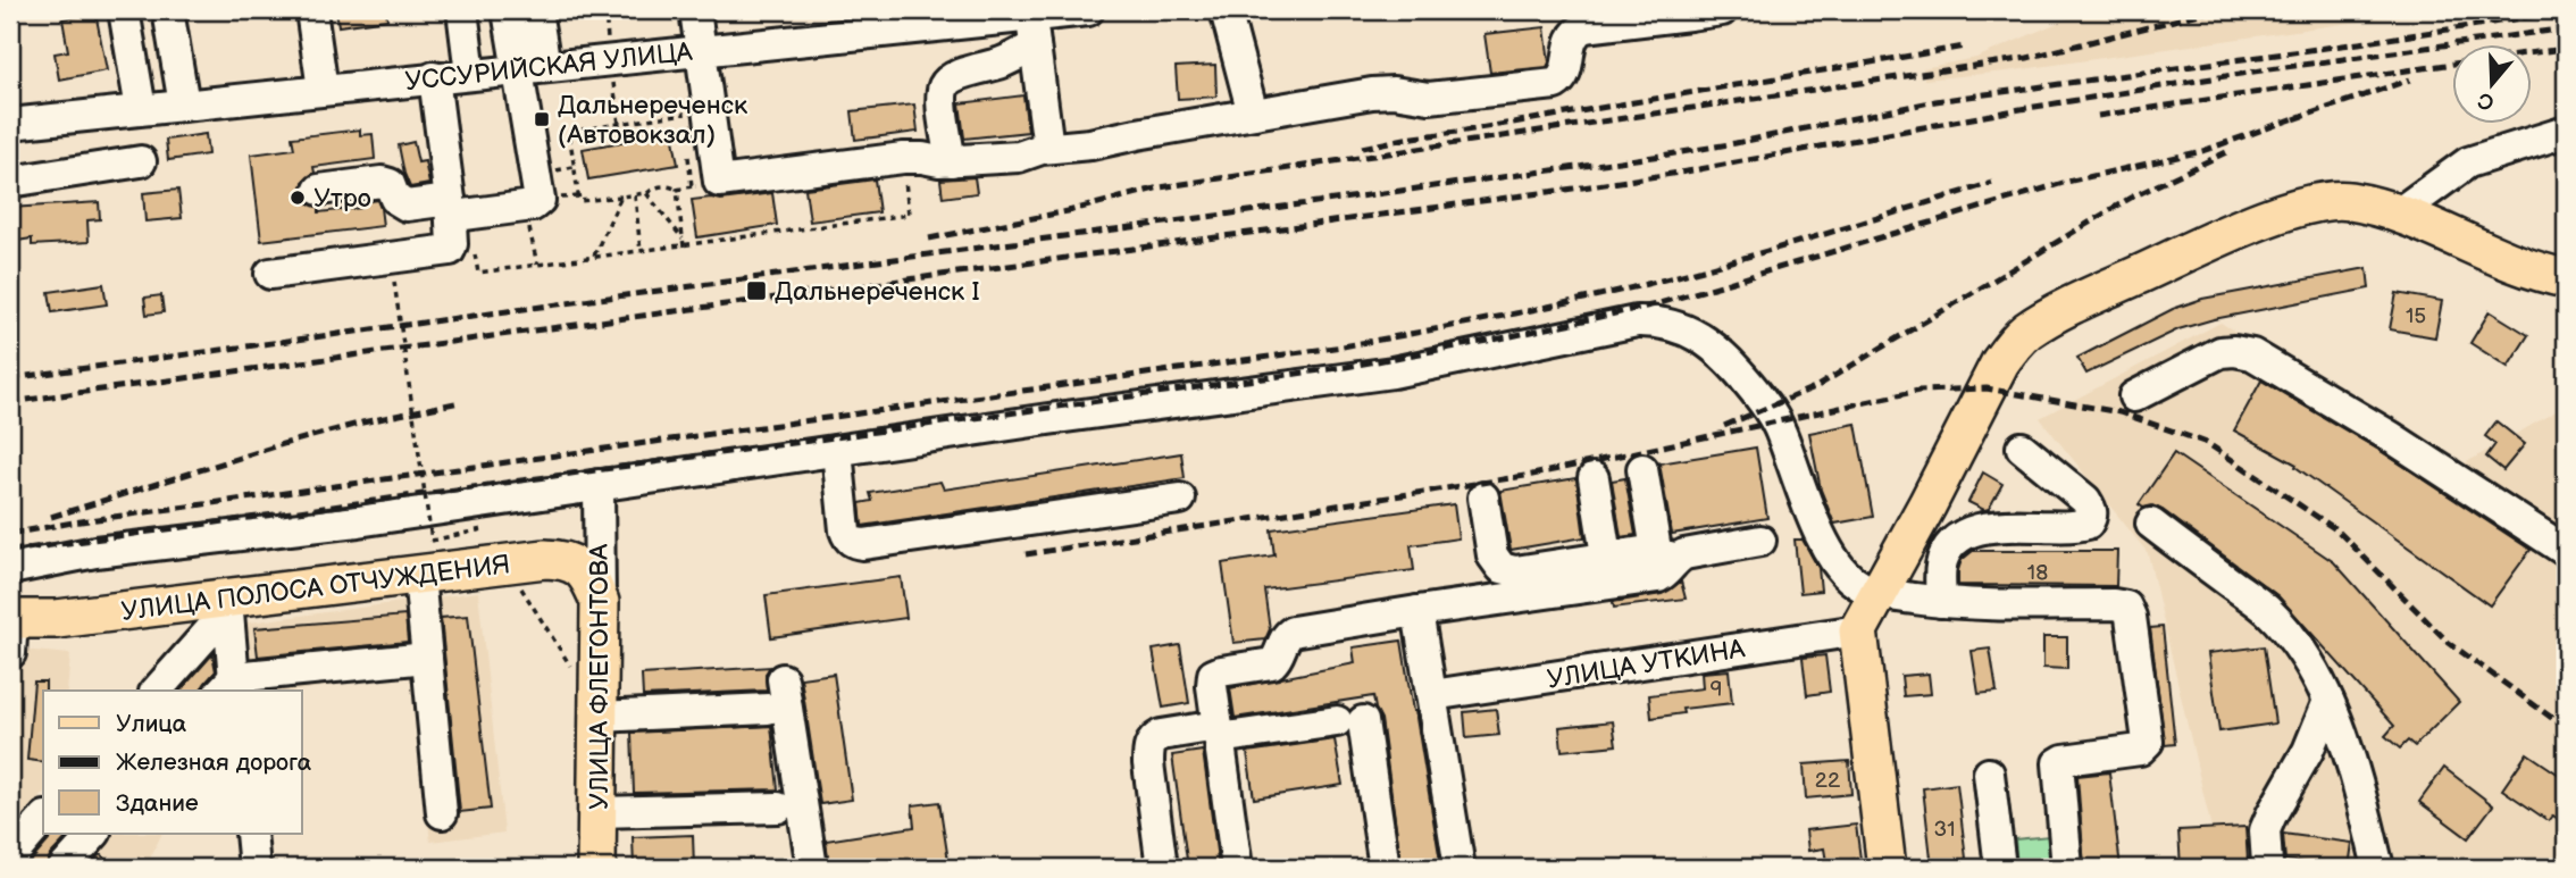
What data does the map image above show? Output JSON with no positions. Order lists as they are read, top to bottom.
{
  "streets": {
    "main road": ["УЛИЦА ПОЛОСА ОТЧУЖДЕНИЯ", "УЛИЦА ФЛЕГОНТОВА"],
    "street": ["УССУРИЙСКАЯ УЛИЦА", "УЛИЦА УТКИНА"]
  },
  "crossings": [
    ["УЛИЦА ПОЛОСА ОТЧУЖДЕНИЯ", "УЛИЦА ФЛЕГОНТОВА"]
  ],
  "places": {
    "transit": ["Дальнереченск (Автовокзал)", "Дальнереченск I"],
    "other": ["Утро"]
  },
  "house_numbers": [
    "15",
    "18",
    "9",
    "22",
    "31"
  ],
  "legend": ["Улица", "Железная дорога", "Здание"],
  "north": "bottom"
}
